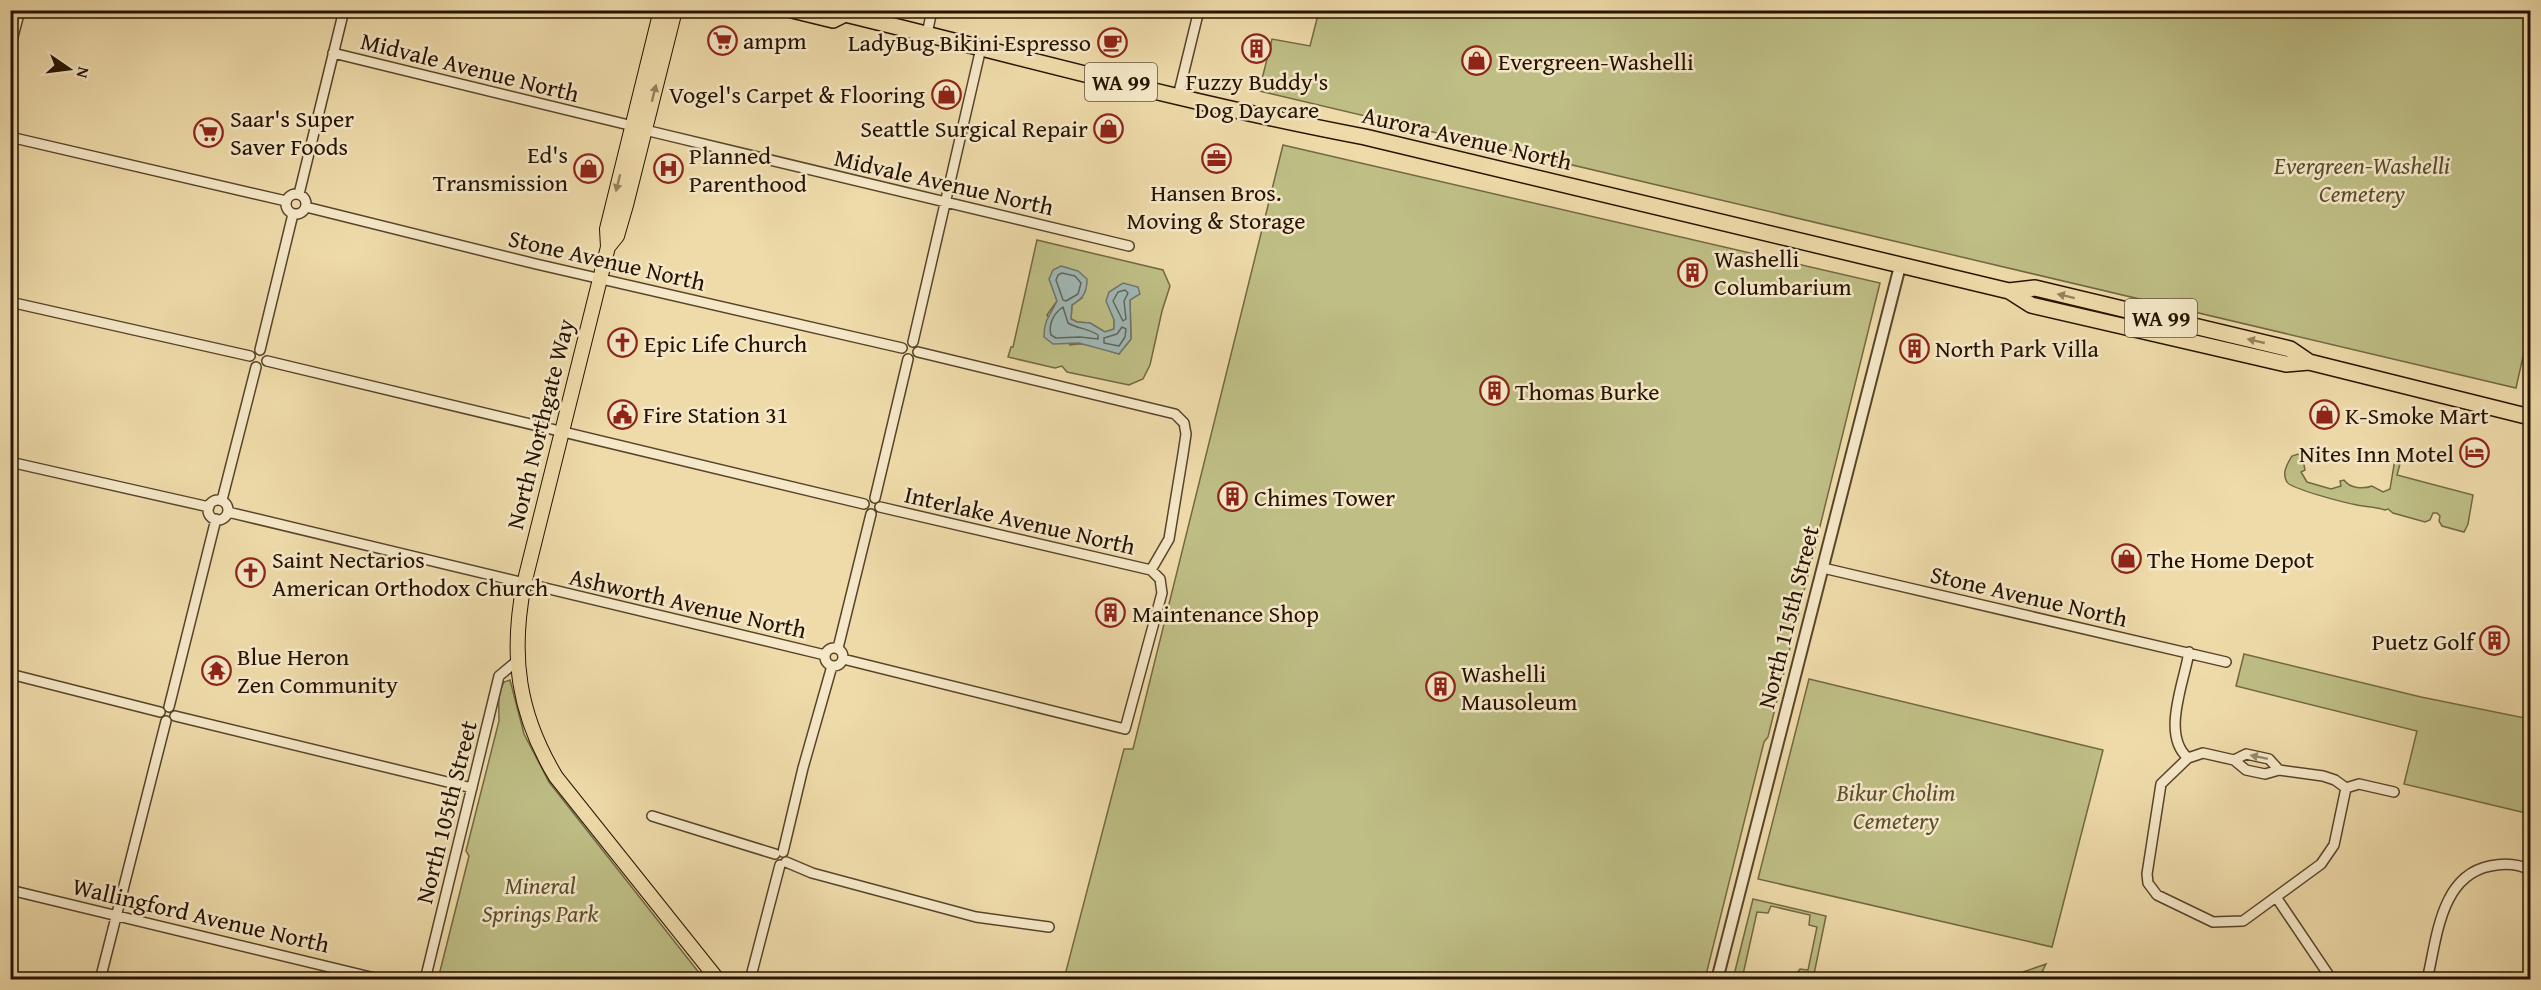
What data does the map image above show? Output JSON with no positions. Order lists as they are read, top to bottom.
{
  "streets": {
    "highway": ["WA 99", "Aurora Avenue North"],
    "main road": ["North Northgate Way"],
    "street": [
      "Midvale Avenue North",
      "Stone Avenue North",
      "Interlake Avenue North",
      "Ashworth Avenue North",
      "North 115th Street",
      "North 105th Street",
      "Wallingford Avenue North"
    ]
  },
  "crossings": [
    ["Midvale Avenue North", "North Northgate Way"],
    ["Aurora Avenue North", "North 115th Street"],
    ["Stone Avenue North", "North Northgate Way"],
    ["Stone Avenue North", "North 115th Street"],
    ["North Northgate Way", "Ashworth Avenue North"],
    ["North Northgate Way", "North 105th Street"]
  ],
  "parks": ["Evergreen-Washelli Cemetery", "Bikur Cholim Cemetery", "Mineral Springs Park"],
  "places": {
    "supermarket": ["ampm", "Saar's Super Saver Foods"],
    "cafe": ["LadyBug Bikini Espresso"],
    "building": [
      "Fuzzy Buddy's Dog Daycare",
      "Washelli Columbarium",
      "North Park Villa",
      "Thomas Burke",
      "Chimes Tower",
      "Maintenance Shop",
      "Puetz Golf",
      "Washelli Mausoleum"
    ],
    "shop": [
      "Evergreen-Washelli",
      "Vogel's Carpet & Flooring",
      "Seattle Surgical Repair",
      "Ed's Transmission",
      "K-Smoke Mart",
      "The Home Depot"
    ],
    "office": ["Hansen Bros. Moving & Storage"],
    "hospital": ["Planned Parenthood"],
    "church": ["Epic Life Church", "Saint Nectarios American Orthodox Church"],
    "public building": ["Fire Station 31"],
    "hotel": ["Nites Inn Motel"],
    "temple": ["Blue Heron Zen Community"]
  },
  "north": "right"
}
